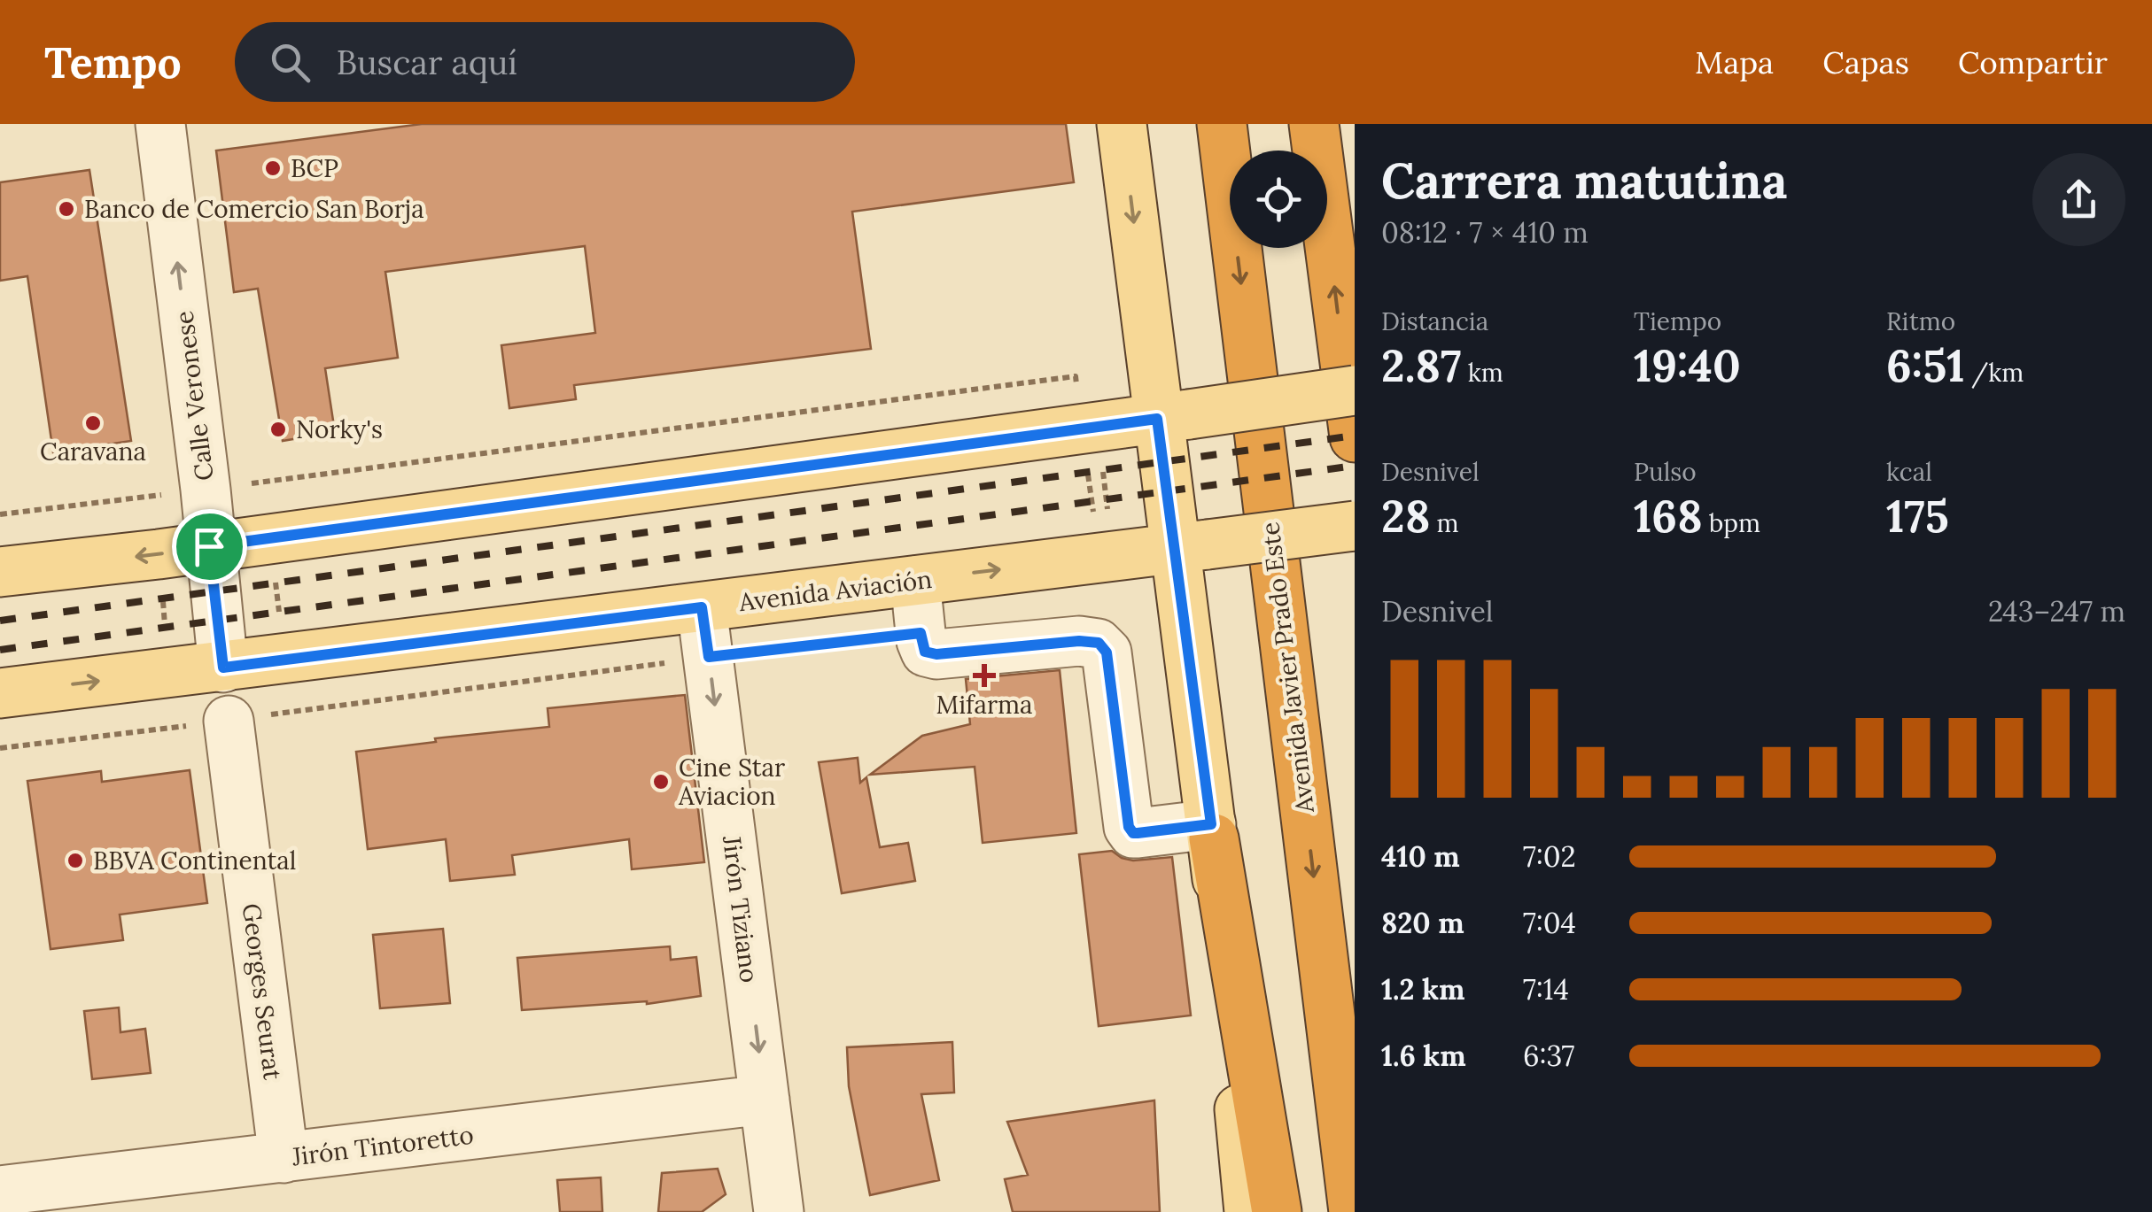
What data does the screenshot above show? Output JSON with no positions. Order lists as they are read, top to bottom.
{
  "streets": {
    "highway": ["Avenida Javier Prado Este"],
    "main road": ["Avenida Aviación"],
    "street": [
      "Calle Veronese",
      "Jirón Tiziano",
      "Georges Seurat",
      "Jirón Tintoretto"
    ]
  },
  "crossings": [
    ["Calle Veronese", "Avenida Aviación"],
    ["Avenida Aviación", "Jirón Tiziano"],
    ["Jirón Tiziano", "Jirón Tintoretto"],
    ["Georges Seurat", "Jirón Tintoretto"]
  ],
  "one_way": ["Calle Veronese", "Jirón Tiziano"],
  "places": {
    "other": [
      "BCP",
      "Banco de Comercio San Borja",
      "Caravana",
      "Norky's",
      "Cine Star Aviacion",
      "BBVA Continental"
    ],
    "health": ["Mifarma"]
  },
  "page": {
    "header": "Tempo",
    "search": "Buscar aquí",
    "nav": ["Mapa", "Capas", "Compartir"],
    "heading": ["Carrera matutina", "08:12 · 7 × 410 m"],
    "stats": [
      ["Distancia", "2.87 km"],
      ["Tiempo", "19:40"],
      ["Ritmo", "6:51 /km"],
      ["Desnivel", "28 m"],
      ["Pulso", "168 bpm"],
      ["kcal", "175"]
    ],
    "chart": ["Desnivel", "243–247 m"],
    "list": [
      {
        "name": "410 m",
        "note": "7:02"
      },
      {
        "name": "820 m",
        "note": "7:04"
      },
      {
        "name": "1.2 km",
        "note": "7:14"
      },
      {
        "name": "1.6 km",
        "note": "6:37"
      }
    ]
  }
}
